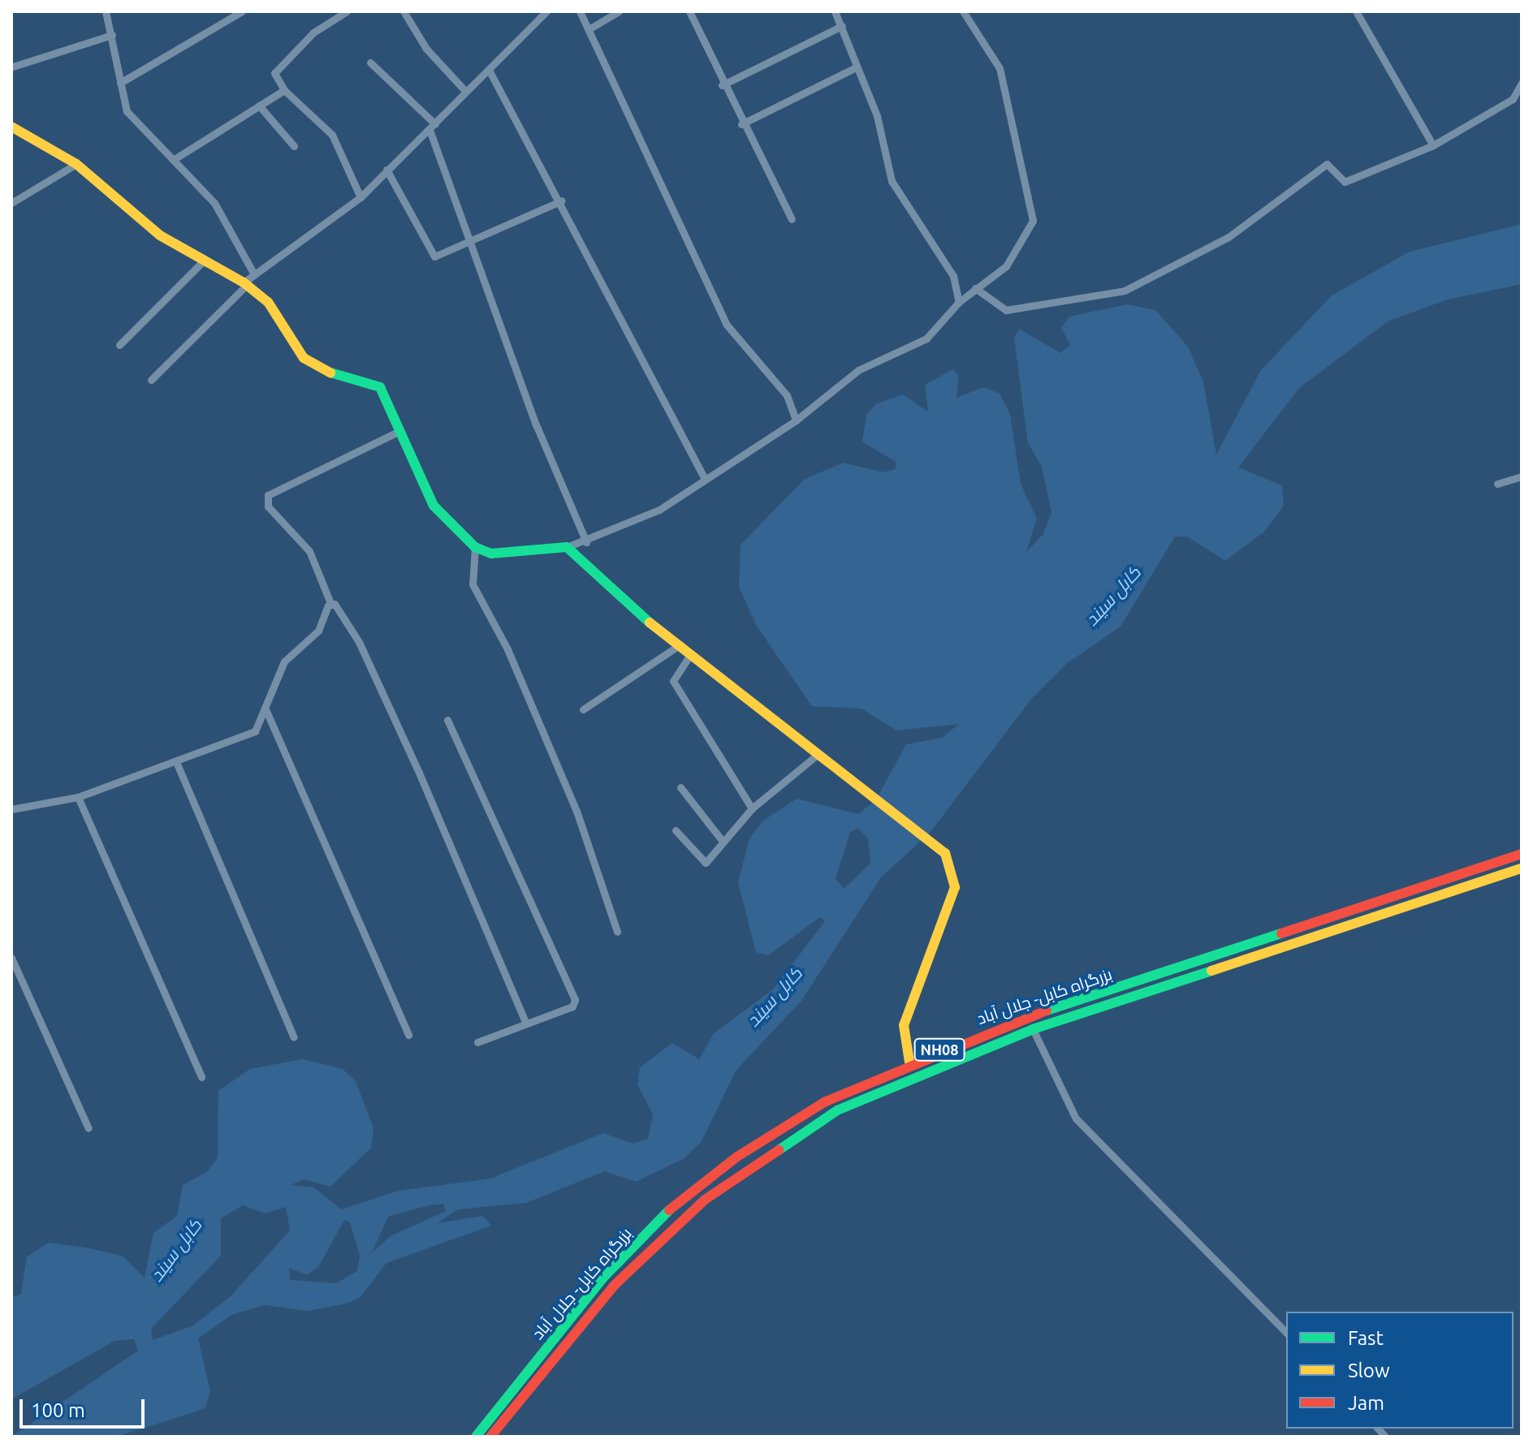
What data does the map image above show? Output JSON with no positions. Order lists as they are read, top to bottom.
{
  "streets": {
    "main road": ["بزرگراه کابل- جلال آباد", "NH08"]
  },
  "water": ["کابل سيند"],
  "legend": ["Fast", "Slow", "Jam"],
  "scale_bar": "100 m"
}
